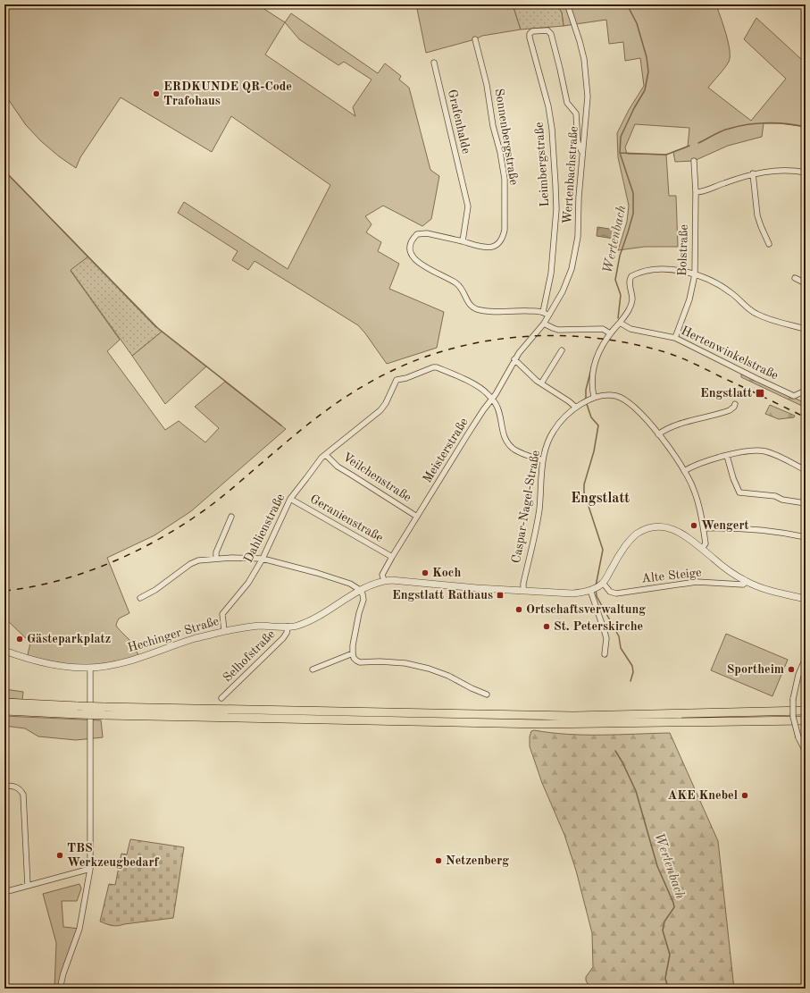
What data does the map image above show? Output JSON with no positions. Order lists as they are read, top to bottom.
{
  "streets": {
    "street": [
      "Grafenhalde",
      "Sonnenbergstraße",
      "Leimbergstraße",
      "Wertenbachstraße",
      "Bolstraße",
      "Hertenwinkelstraße",
      "Meisterstraße",
      "Veilchenstraße",
      "Caspar-Nagel-Straße",
      "Geranienstraße",
      "Dahlienstraße",
      "Alte Steige",
      "Hechinger Straße",
      "Selhofstraße"
    ]
  },
  "crossings": [
    ["Grafenhalde", "Sonnenbergstraße"],
    ["Sonnenbergstraße", "Leimbergstraße"],
    ["Sonnenbergstraße", "Wertenbachstraße"],
    ["Leimbergstraße", "Wertenbachstraße"],
    ["Wertenbachstraße", "Meisterstraße"],
    ["Bolstraße", "Hertenwinkelstraße"],
    ["Meisterstraße", "Veilchenstraße"],
    ["Meisterstraße", "Geranienstraße"],
    ["Meisterstraße", "Dahlienstraße"],
    ["Meisterstraße", "Hechinger Straße"],
    ["Veilchenstraße", "Dahlienstraße"],
    ["Caspar-Nagel-Straße", "Hechinger Straße"],
    ["Geranienstraße", "Dahlienstraße"],
    ["Dahlienstraße", "Hechinger Straße"],
    ["Alte Steige", "Hechinger Straße"],
    ["Hechinger Straße", "Selhofstraße"]
  ],
  "districts": ["Engstlatt"],
  "water": ["Wertenbach"],
  "places": {
    "other": [
      "ERDKUNDE QR-Code Trafohaus",
      "Wengert",
      "Koch",
      "Ortschaftsverwaltung",
      "St. Peterskirche",
      "Gästeparkplatz",
      "Sportheim",
      "AKE Knebel",
      "TBS Werkzeugbedarf",
      "Netzenberg"
    ],
    "transit": ["Engstlatt", "Engstlatt Rathaus"]
  }
}
